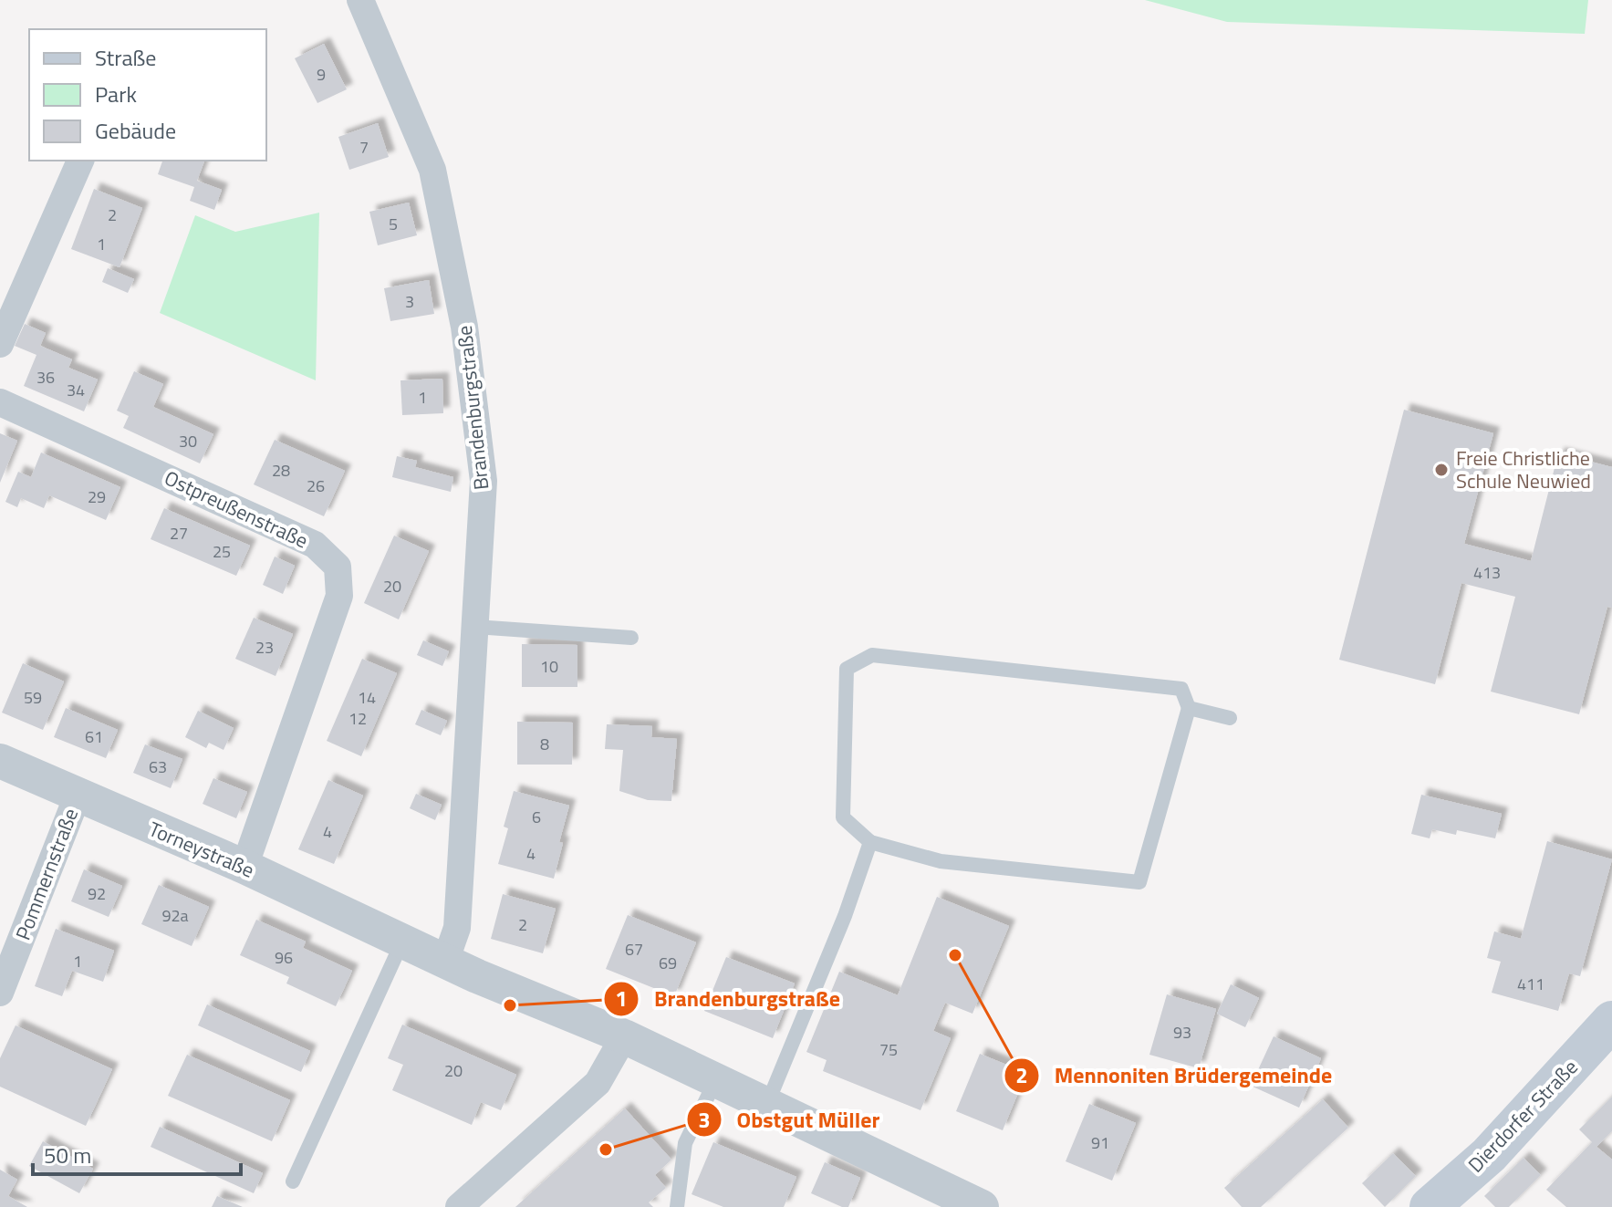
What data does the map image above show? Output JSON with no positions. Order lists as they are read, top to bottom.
{
  "streets": {
    "main road": ["Dierdorfer Straße"],
    "street": [
      "Brandenburgstraße",
      "Ostpreußenstraße",
      "Torneystraße",
      "Pommernstraße"
    ]
  },
  "crossings": [
    ["Brandenburgstraße", "Torneystraße"],
    ["Ostpreußenstraße", "Torneystraße"],
    ["Torneystraße", "Pommernstraße"]
  ],
  "places": [
    "Freie Christliche Schule Neuwied",
    "Mennoniten Brüdergemeinde",
    "Brandenburgstraße",
    "Obstgut Müller"
  ],
  "house_numbers": [
    "9",
    "7",
    "2",
    "5",
    "1",
    "3",
    "36",
    "34",
    "1",
    "30",
    "28",
    "26",
    "29",
    "27",
    "25",
    "413",
    "20",
    "23",
    "10",
    "59",
    "14",
    "12",
    "61",
    "8",
    "63",
    "6",
    "4",
    "4",
    "92",
    "92a",
    "2",
    "67",
    "96",
    "1",
    "69",
    "411",
    "93",
    "75",
    "20",
    "91"
  ],
  "legend": ["Straße", "Park", "Gebäude"],
  "scale_bar": "50 m"
}
